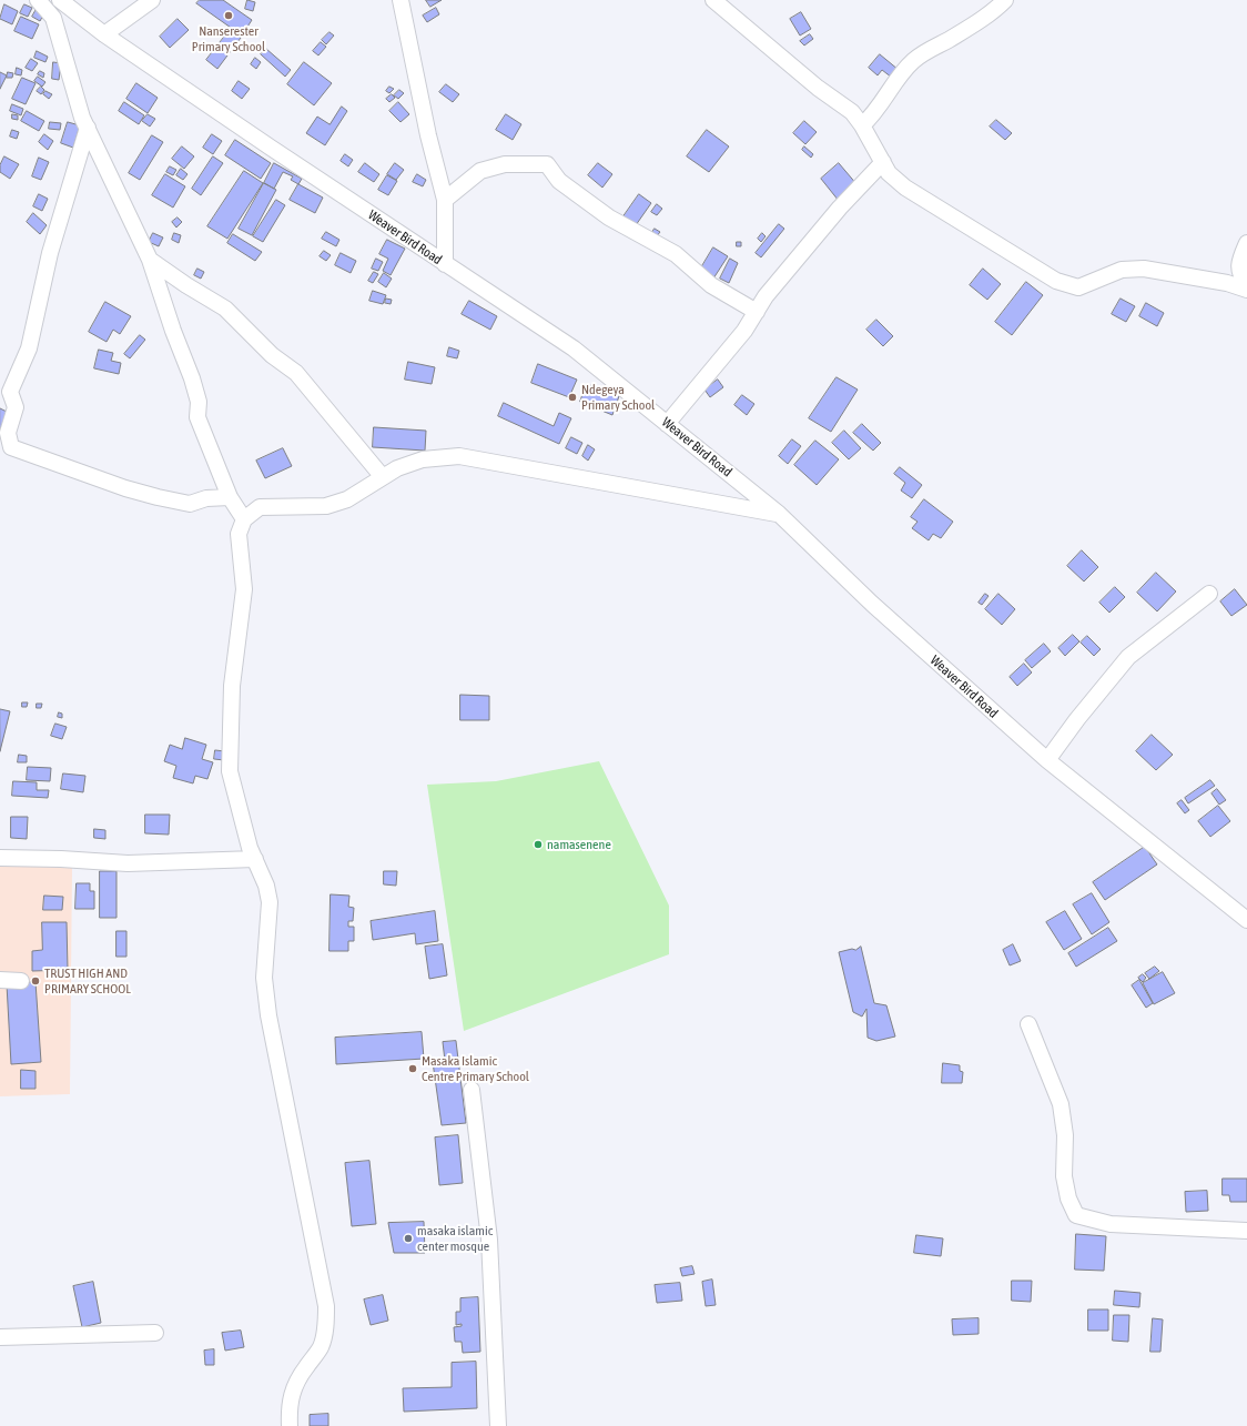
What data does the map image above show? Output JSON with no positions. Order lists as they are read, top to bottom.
{
  "streets": {
    "street": ["Weaver Bird Road"]
  },
  "places": [
    "Nanserester Primary School",
    "Ndegeya Primary School",
    "namasenene",
    "TRUST HIGH AND PRIMARY SCHOOL",
    "Masaka Islamic Centre Primary School",
    "masaka islamic center mosque"
  ]
}
